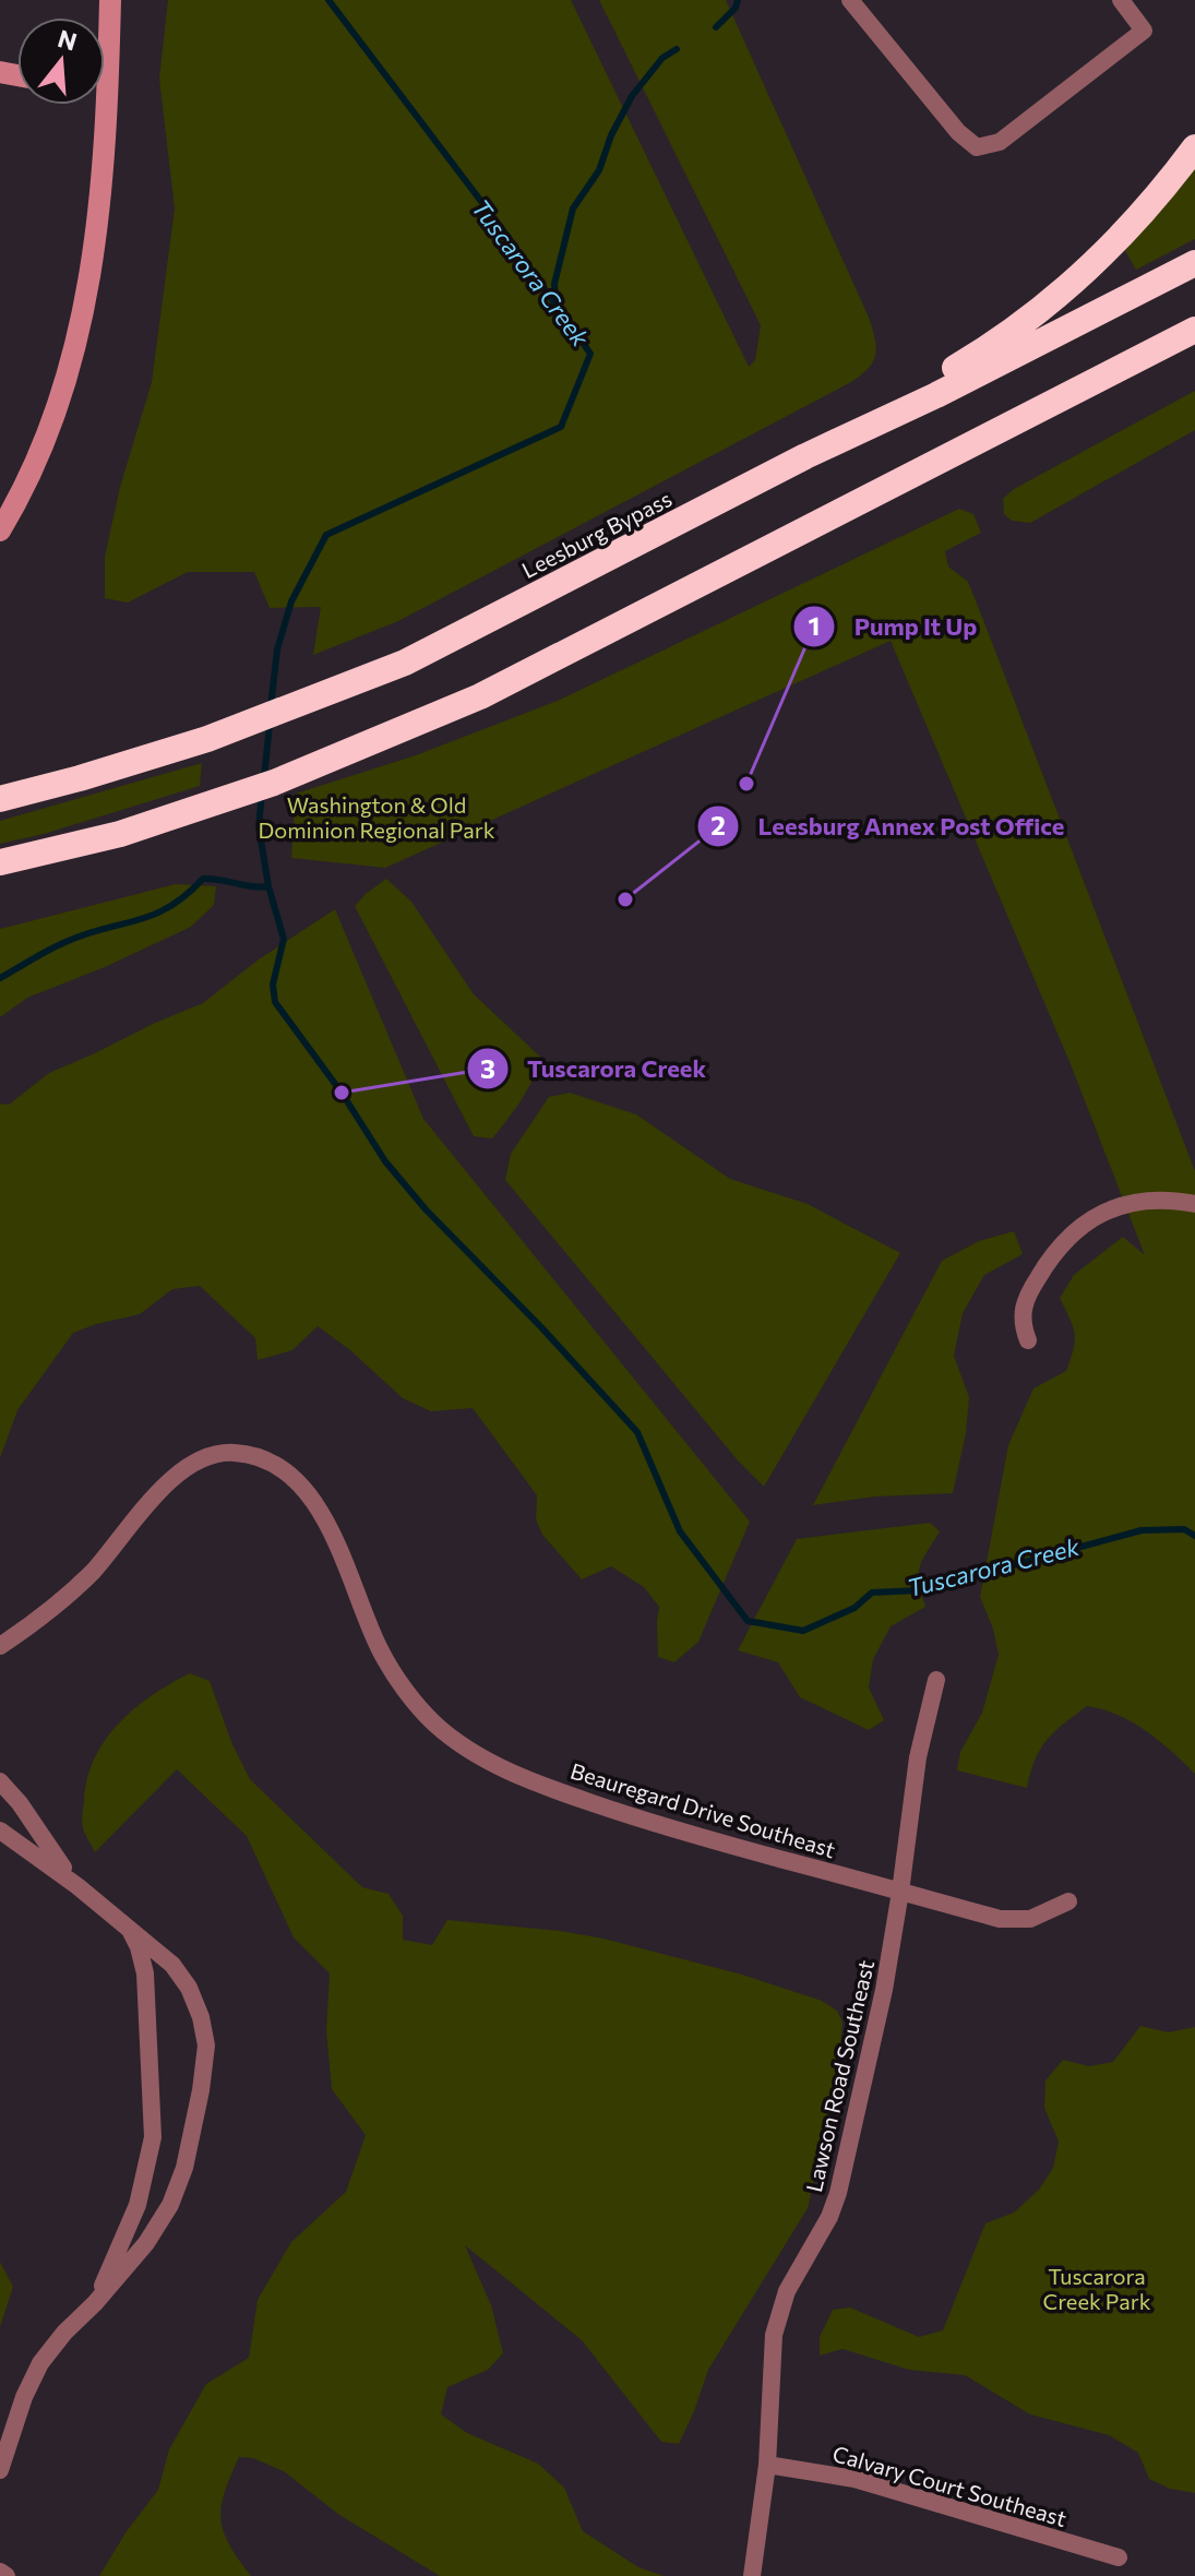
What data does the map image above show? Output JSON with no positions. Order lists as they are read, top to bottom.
{
  "streets": {
    "highway": ["Leesburg Bypass"],
    "street": ["Beauregard Drive Southeast", "Lawson Road Southeast", "Calvary Court Southeast"]
  },
  "crossings": [
    ["Beauregard Drive Southeast", "Lawson Road Southeast"],
    ["Lawson Road Southeast", "Calvary Court Southeast"]
  ],
  "water": ["Tuscarora Creek"],
  "parks": ["Washington & Old Dominion Regional Park", "Tuscarora Creek Park"],
  "places": ["Pump It Up", "Leesburg Annex Post Office", "Tuscarora Creek"],
  "north": "top"
}
